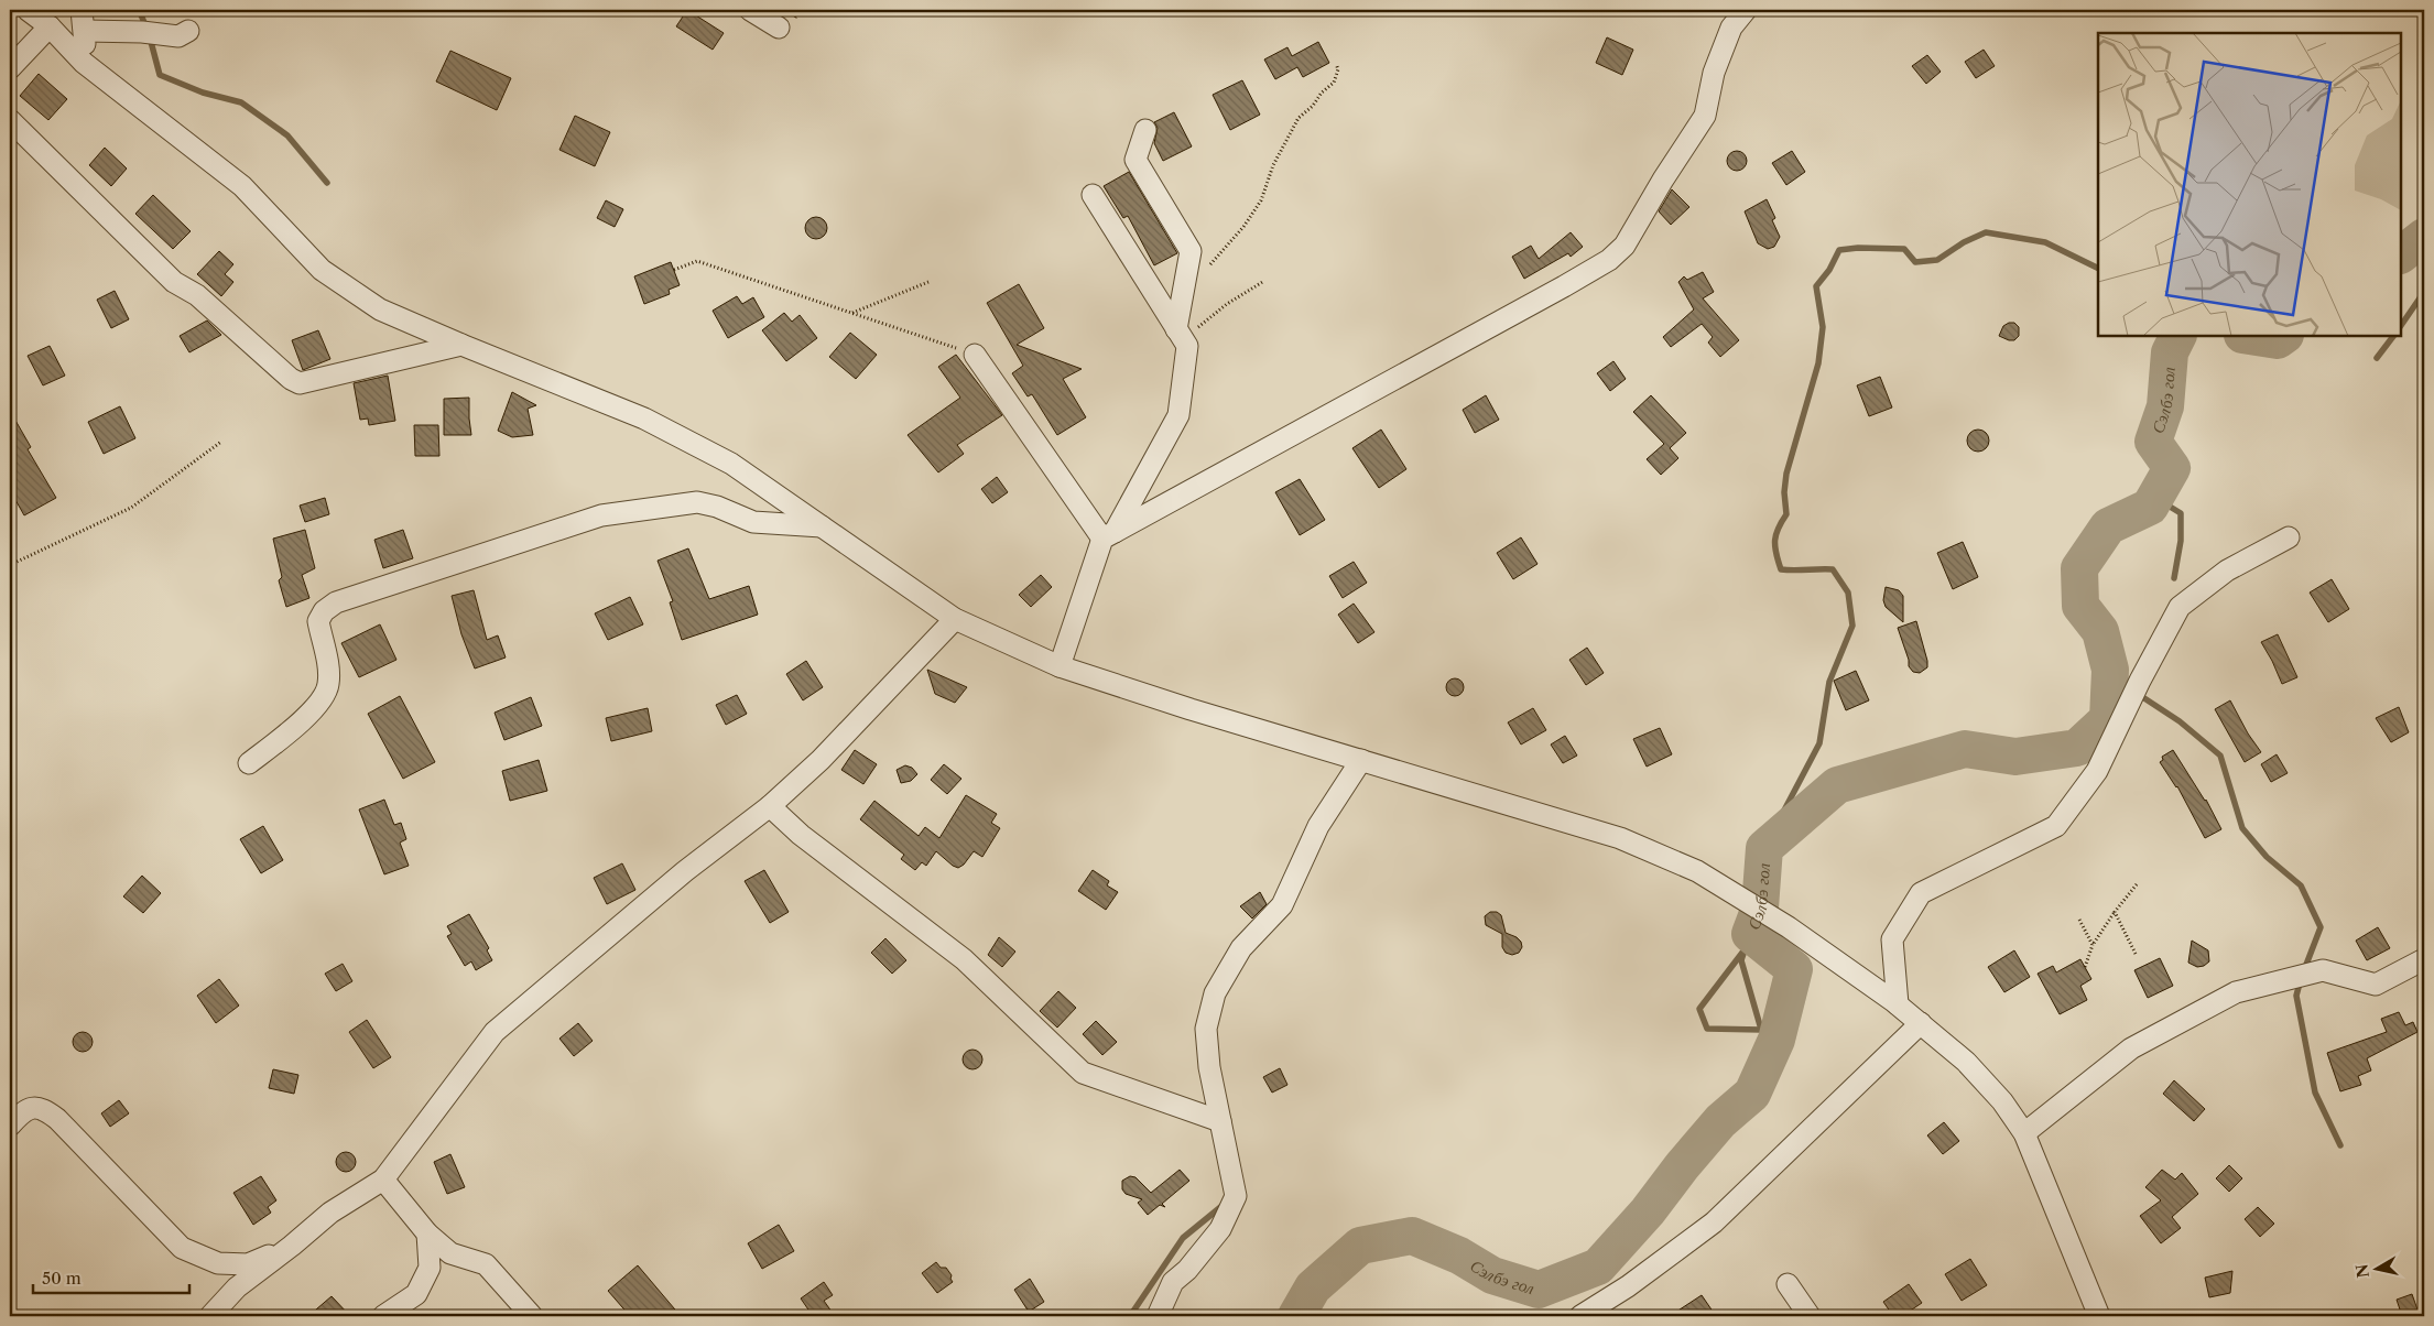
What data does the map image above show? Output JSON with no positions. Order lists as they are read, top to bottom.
{
  "water": ["Сэлбэ гол"],
  "scale_bar": "50 m",
  "north": "left"
}
